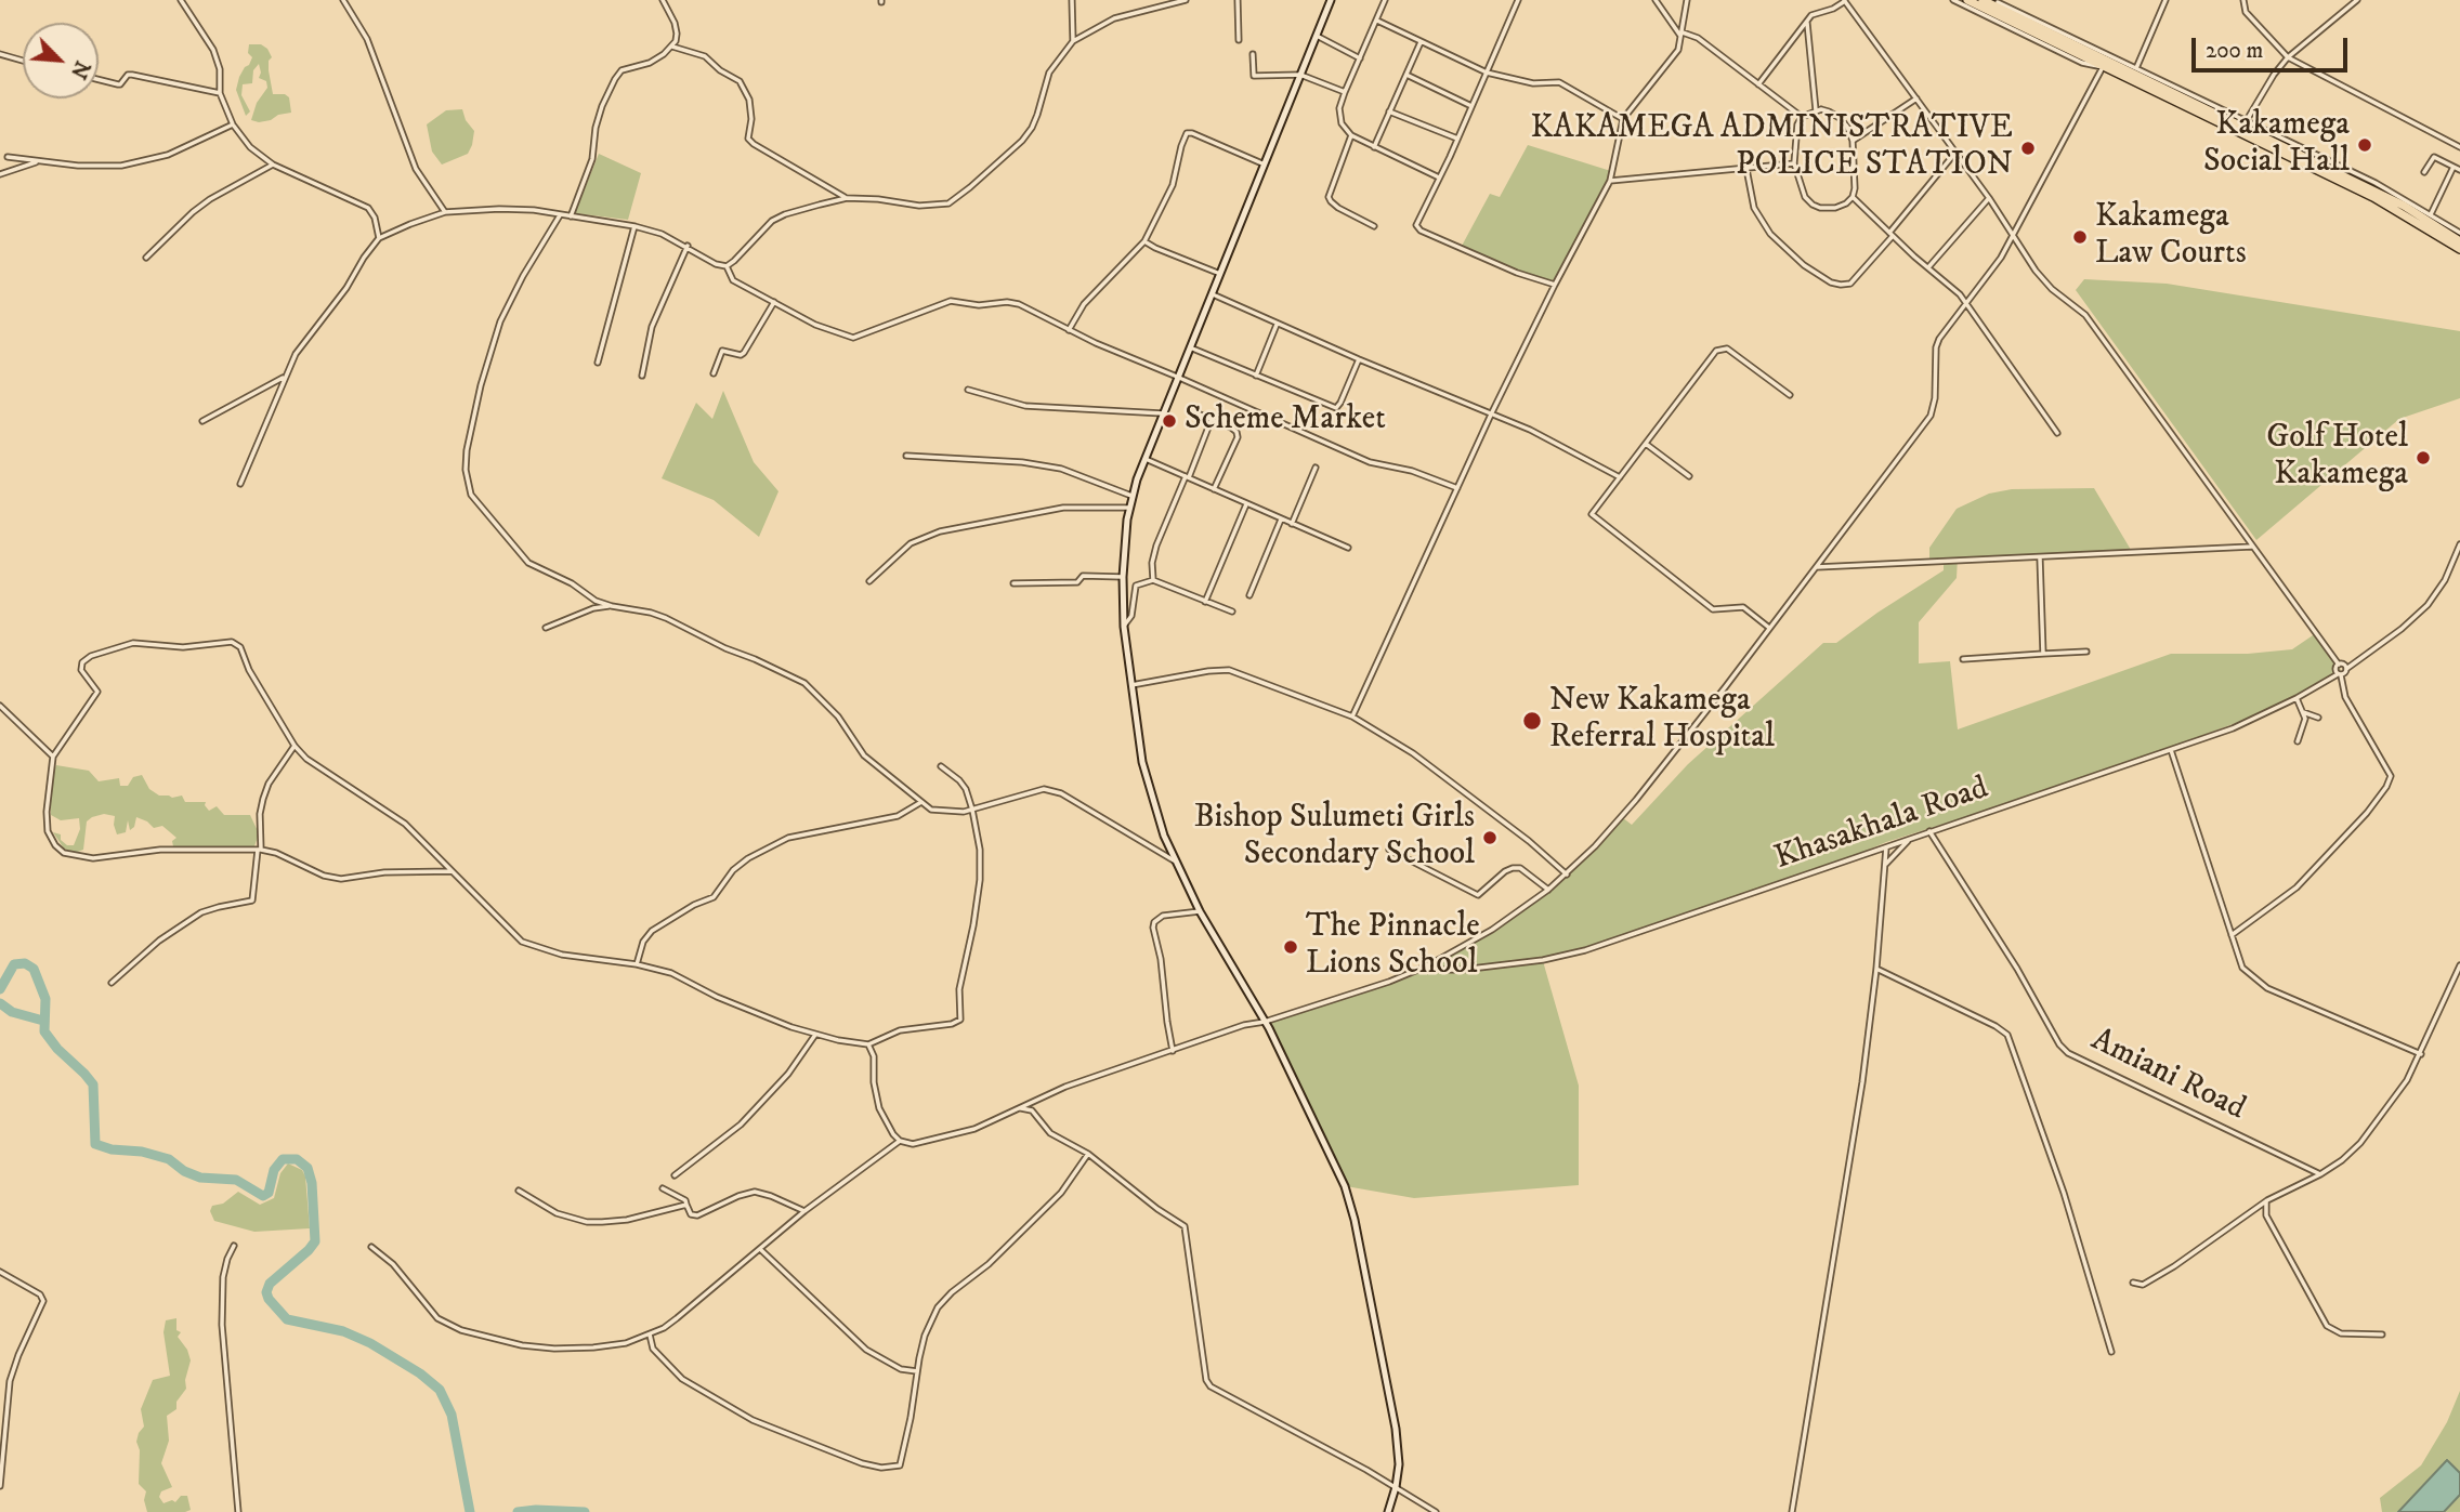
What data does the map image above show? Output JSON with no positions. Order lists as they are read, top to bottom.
{
  "streets": {
    "street": ["Khasakhala Road", "Amiani Road"]
  },
  "crossings": [
    ["Khasakhala Road", "Amiani Road"]
  ],
  "places": [
    "Kakamega Social Hall",
    "KAKAMEGA ADMINISTRATIVE POLICE STATION",
    "Kakamega Law Courts",
    "Scheme Market",
    "Golf Hotel Kakamega",
    "New Kakamega Referral Hospital",
    "Bishop Sulumeti Girls Secondary School",
    "The Pinnacle Lions School"
  ],
  "scale_bar": "200 m",
  "north": "bottom right"
}
